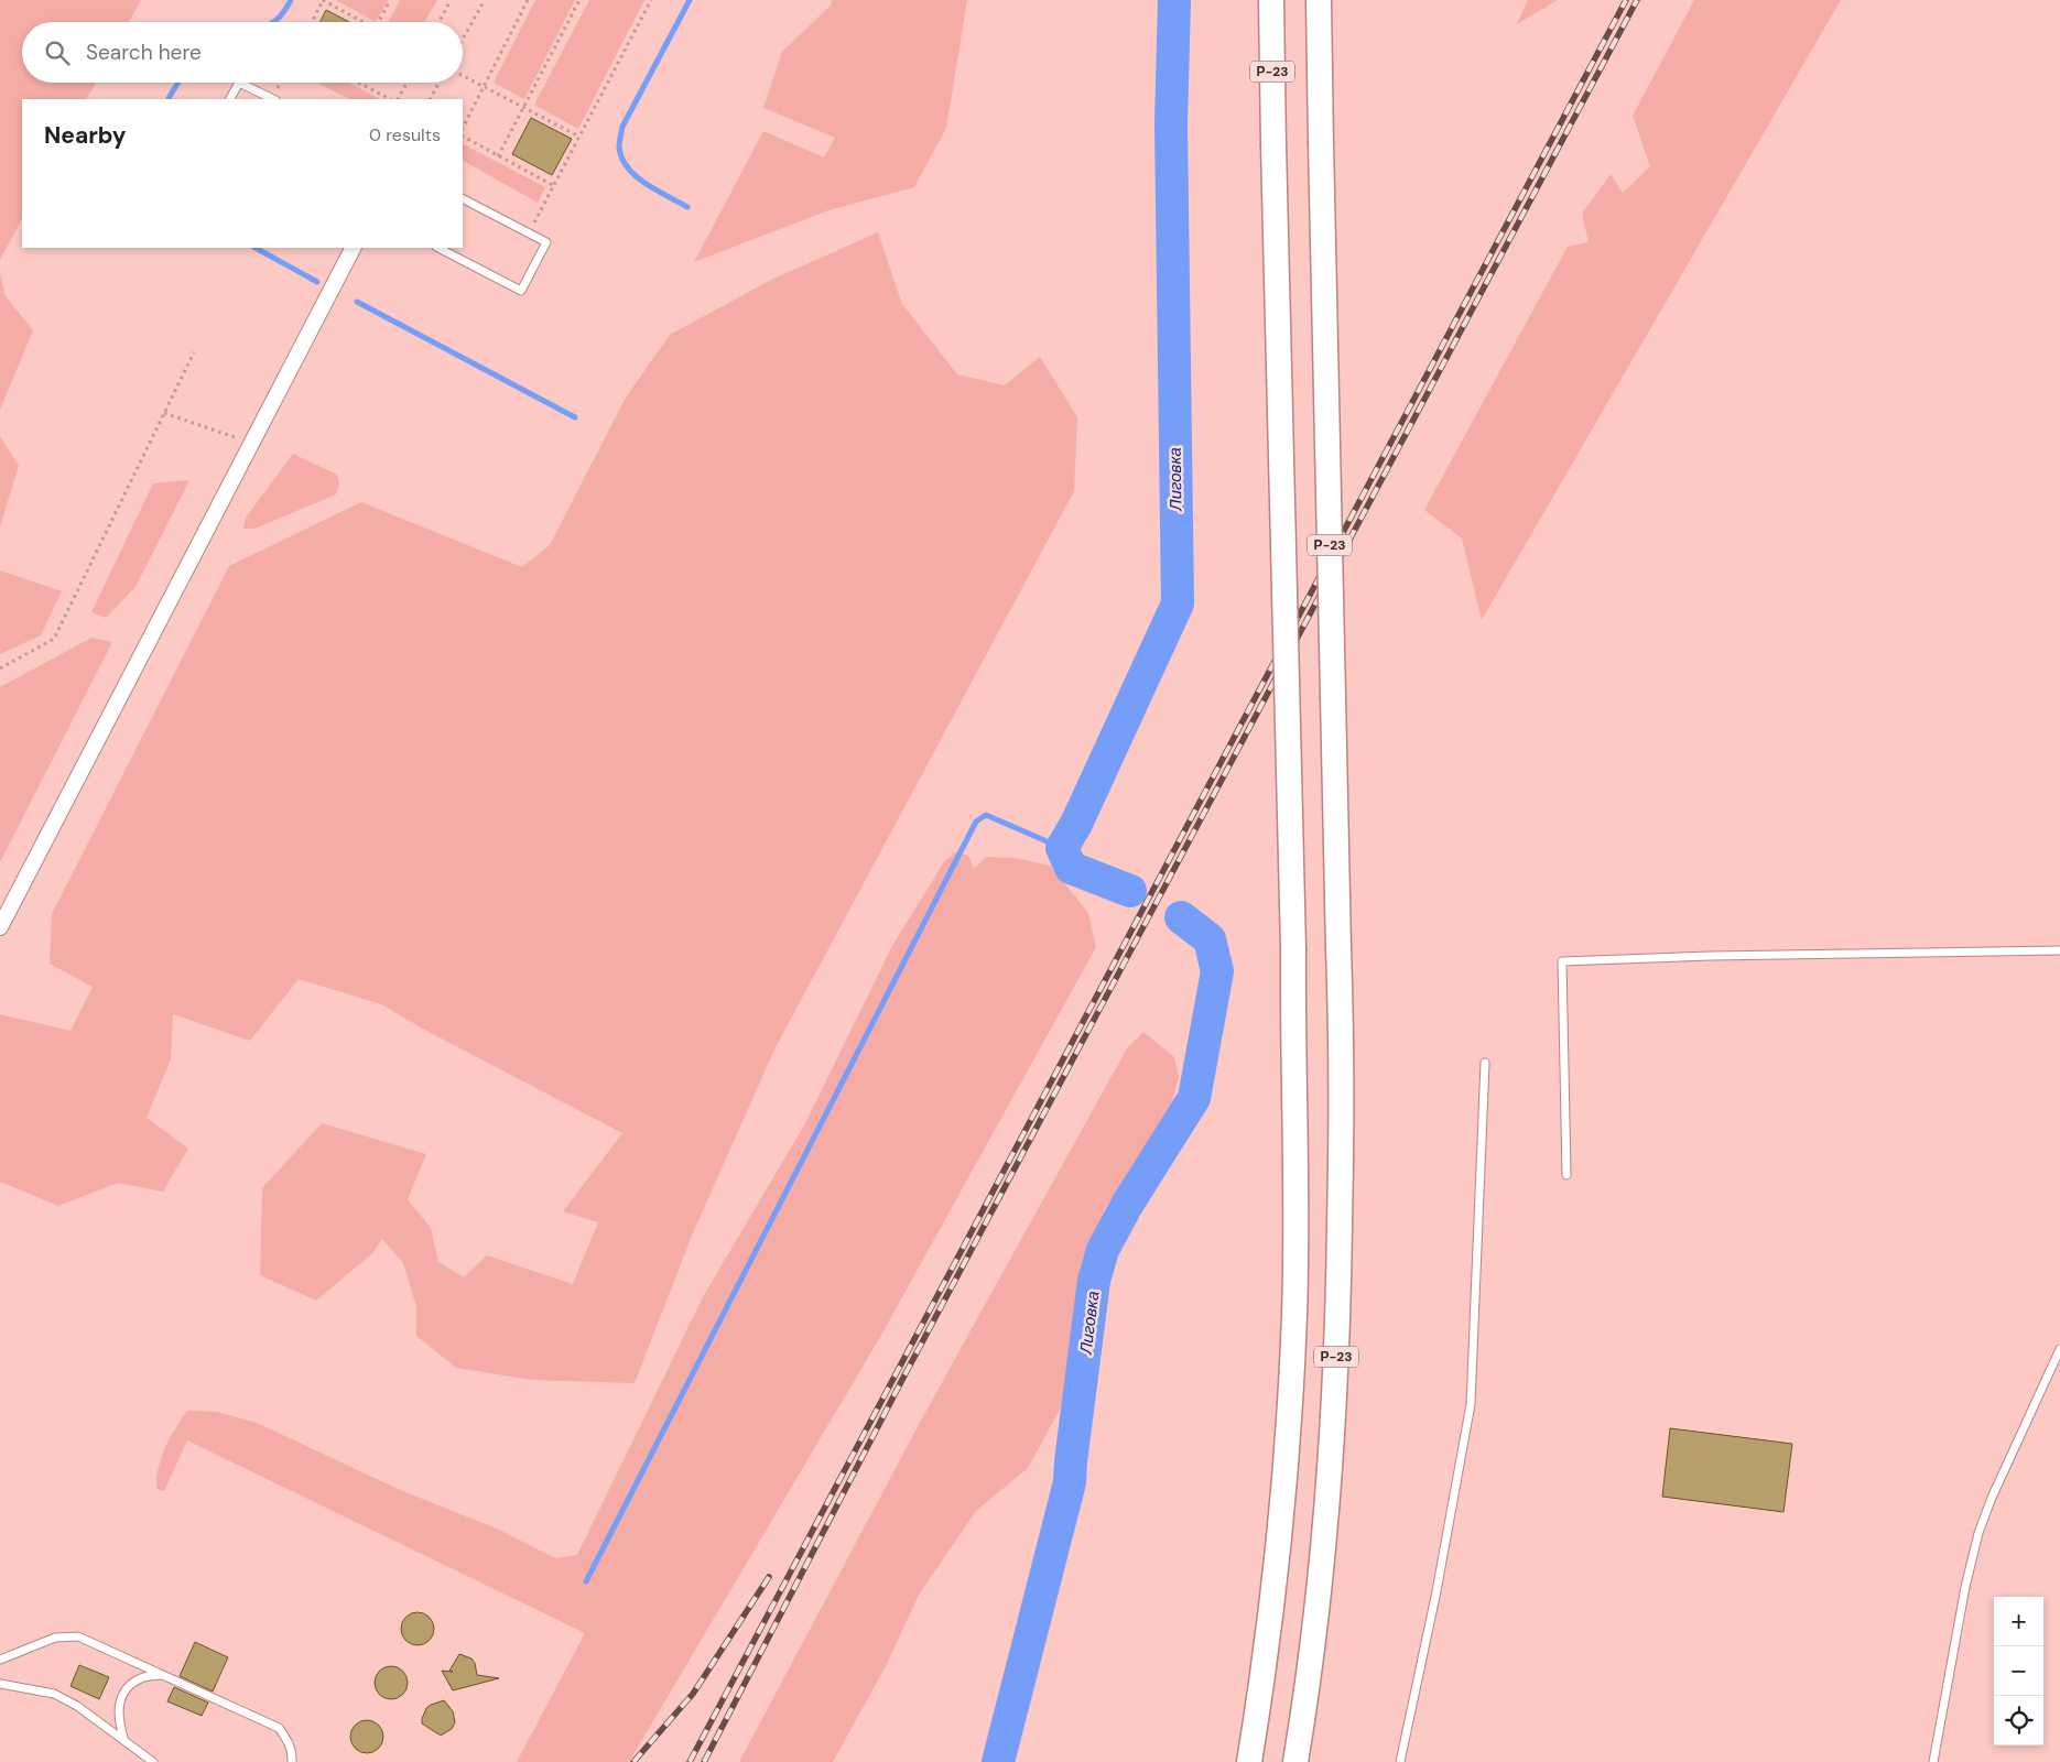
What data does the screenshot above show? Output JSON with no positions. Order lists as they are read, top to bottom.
{
  "streets": {
    "highway": ["Р-23"]
  },
  "water": ["Лиговка"],
  "page": {
    "search": "Search here",
    "heading": ["Nearby", "0 results"],
    "map_buttons": ["+", "−"]
  }
}
